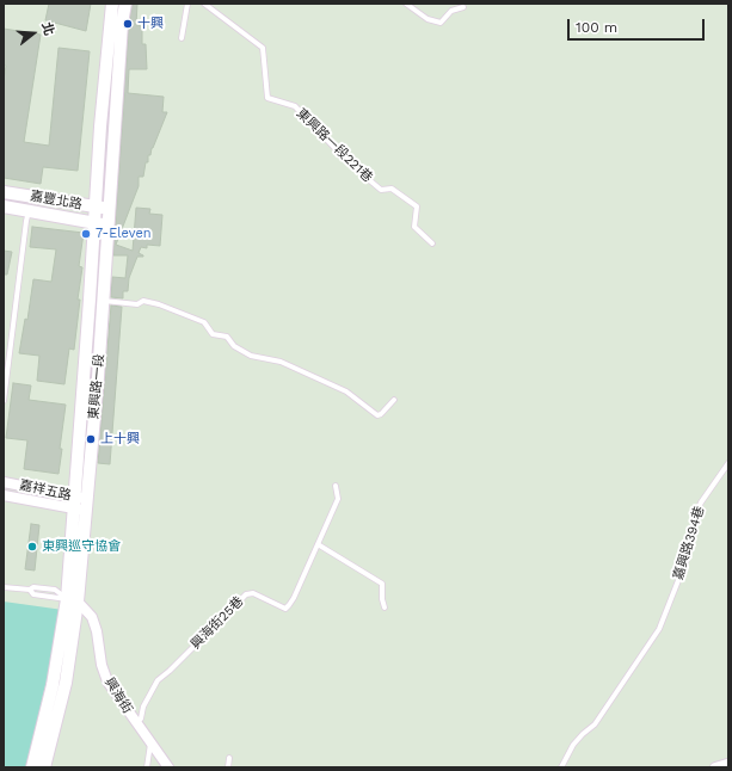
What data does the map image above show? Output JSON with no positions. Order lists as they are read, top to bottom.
{
  "streets": {
    "street": [
      "嘉豐北路",
      "東興路一段",
      "嘉祥五路",
      "興海街"
    ],
    "lane": ["東興路一段221巷", "嘉興路394巷", "興海街25巷"]
  },
  "crossings": [
    ["嘉豐北路", "東興路一段"],
    ["東興路一段", "嘉祥五路"],
    ["東興路一段", "興海街"],
    ["興海街25巷", "興海街"]
  ],
  "places": [
    "十興",
    "7-Eleven",
    "上十興",
    "東興巡守協會"
  ],
  "scale_bar": "100 m",
  "north": "right"
}
